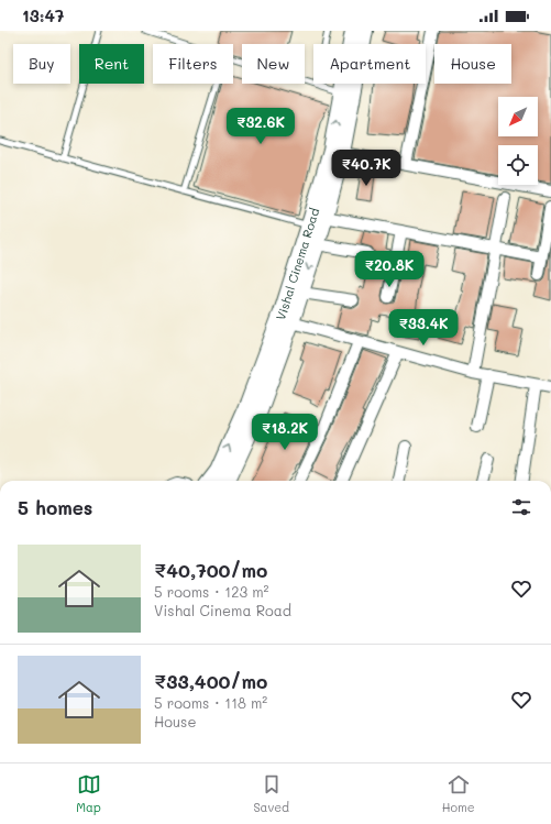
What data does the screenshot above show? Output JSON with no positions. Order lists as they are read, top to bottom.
{
  "streets": {
    "street": ["Vishal Cinema Road"]
  },
  "north": "bottom left",
  "page": {
    "status": "13:47",
    "chip": [
      "Buy",
      "Rent",
      "Filters",
      "New",
      "Apartment",
      "House"
    ],
    "price": [
      "₹32.6K",
      "₹40.7K",
      "₹20.8K",
      "₹33.4K",
      "₹18.2K"
    ],
    "heading": "5 homes",
    "list": [
      {
        "name": "₹40,700/mo",
        "note": "5 rooms · 123 m² · Vishal Cinema Road"
      },
      {
        "name": "₹33,400/mo",
        "note": "5 rooms · 118 m² · House"
      }
    ],
    "tabs": ["Map", "Saved", "Home"]
  }
}
